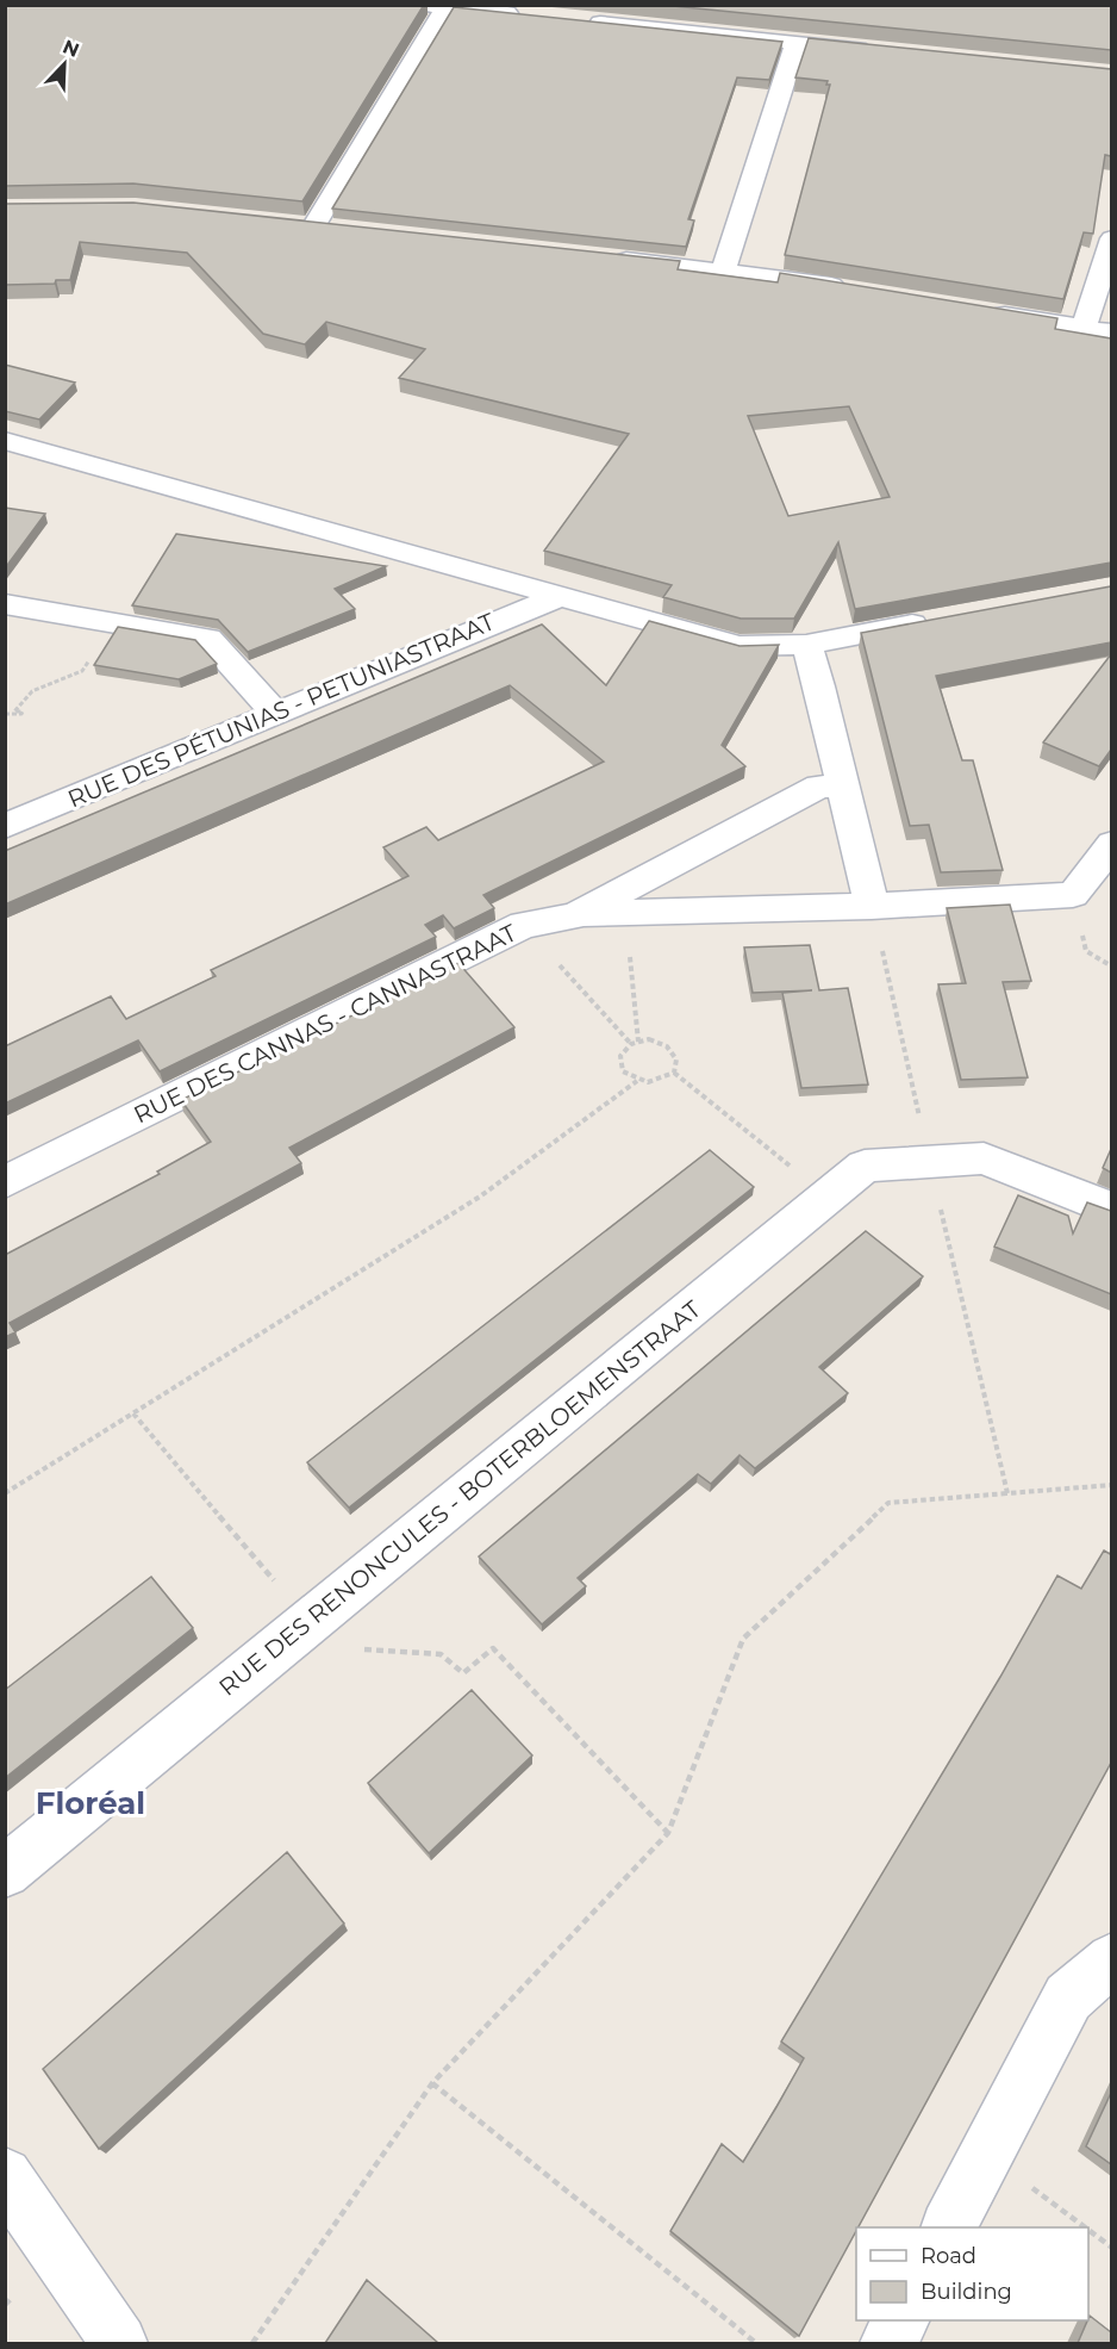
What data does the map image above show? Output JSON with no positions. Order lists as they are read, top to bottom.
{
  "streets": {
    "street": ["RUE DES PÉTUNIAS - PETUNIASTRAAT", "RUE DES CANNAS - CANNASTRAAT", "RUE DES RENONCULES - BOTERBLOEMENSTRAAT"]
  },
  "districts": ["Floréal"],
  "legend": ["Road", "Building"],
  "north": "top right"
}
